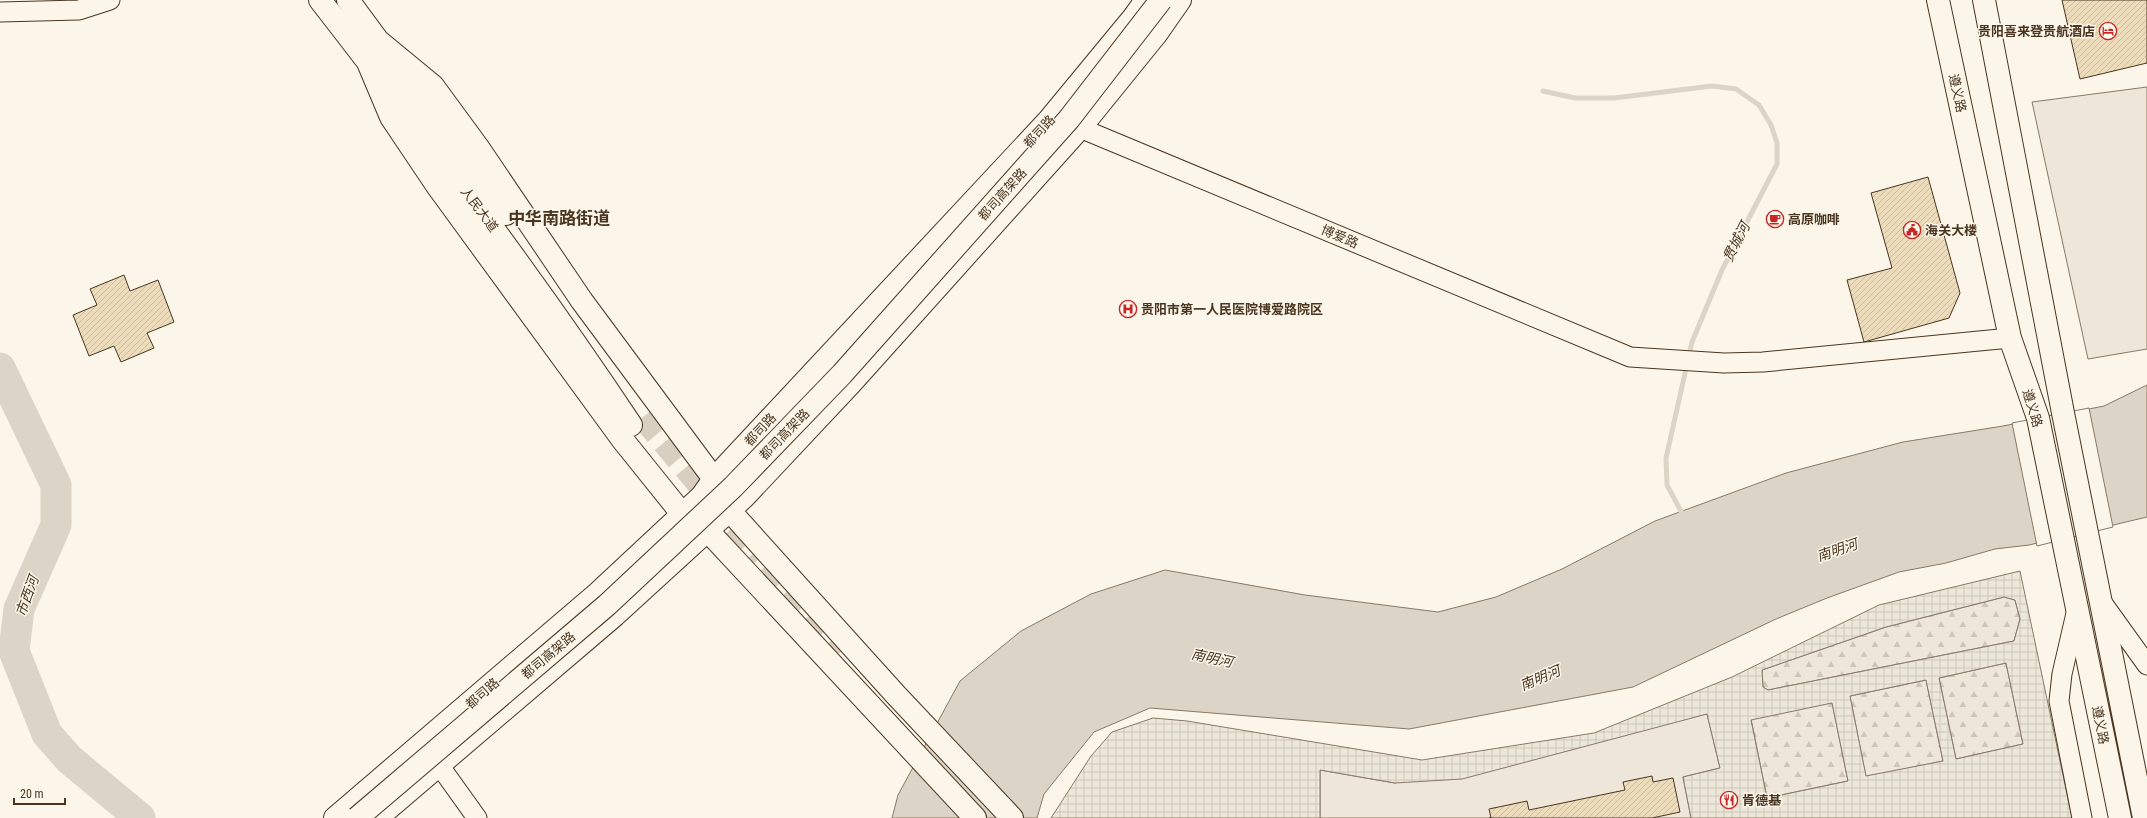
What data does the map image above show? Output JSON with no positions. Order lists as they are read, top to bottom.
{
  "streets": {
    "main road": [
      "遵义路",
      "都司路",
      "都司高架路",
      "人民大道"
    ],
    "street": ["博爱路"]
  },
  "crossings": [
    ["遵义路", "博爱路"],
    ["都司路", "博爱路"]
  ],
  "districts": ["中华南路街道"],
  "water": ["贯城河", "南明河", "市西河"],
  "places": {
    "hotel": ["贵阳喜来登贵航酒店"],
    "cafe": ["高原咖啡"],
    "public building": ["海关大楼"],
    "hospital": ["贵阳市第一人民医院博爱路院区"],
    "restaurant": ["肯德基"]
  },
  "scale_bar": "20 m"
}
